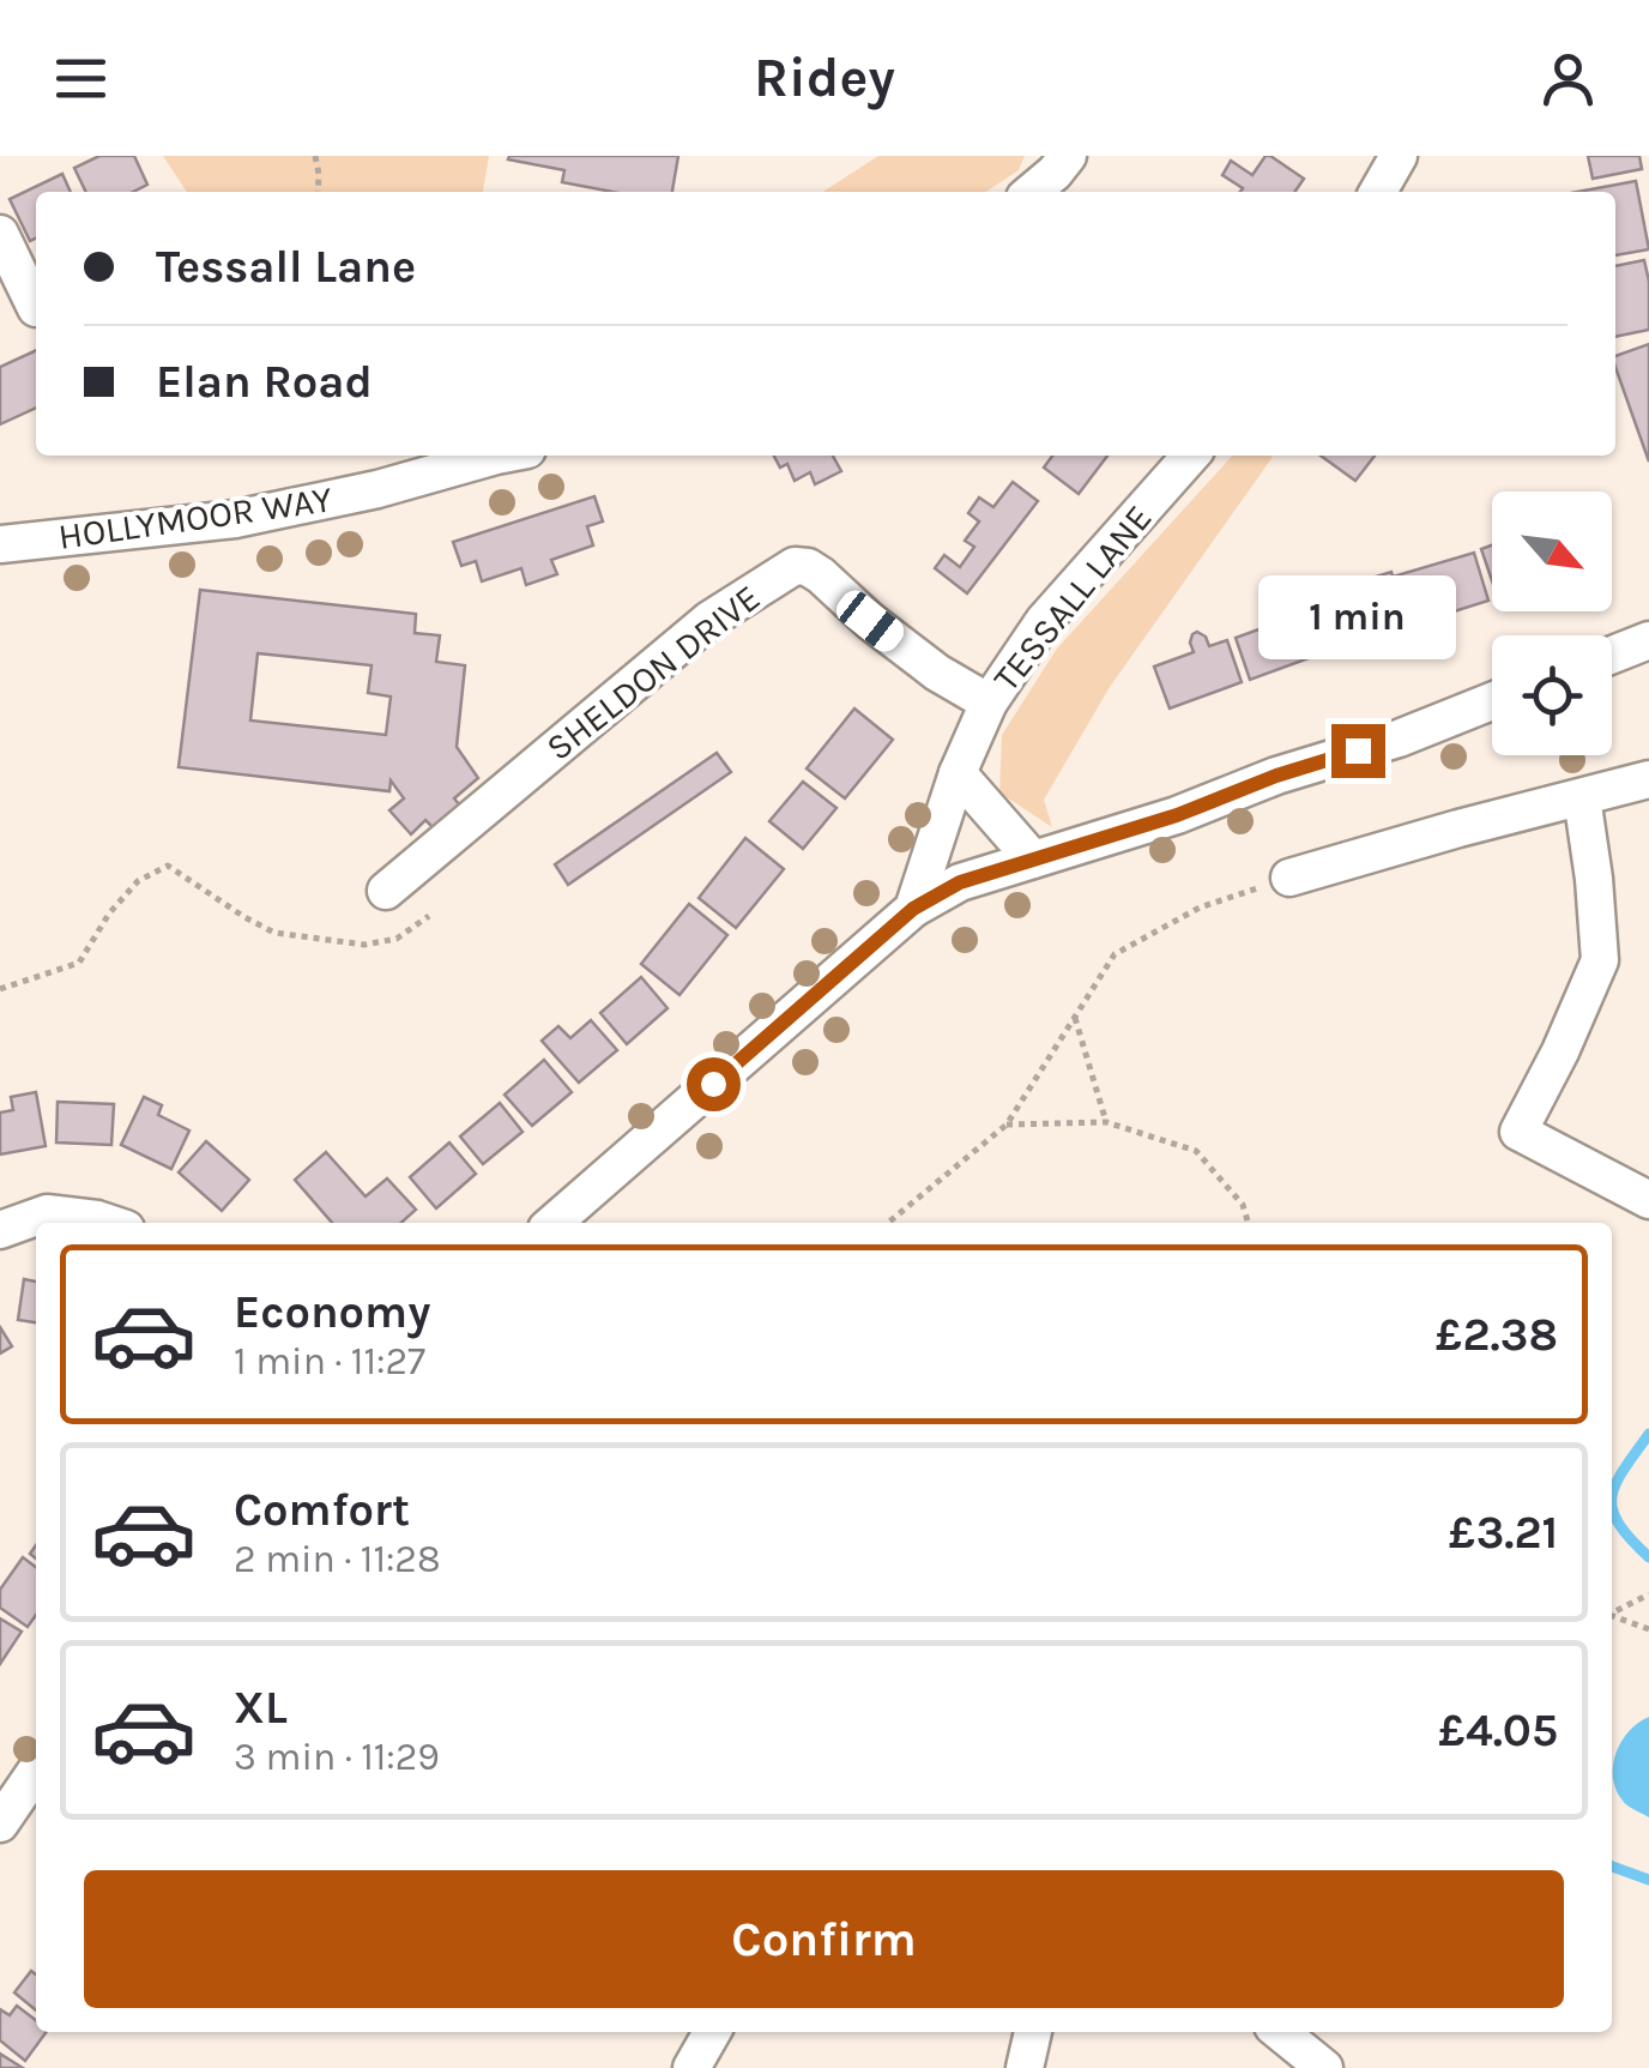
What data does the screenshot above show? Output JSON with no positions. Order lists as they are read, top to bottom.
{
  "streets": {
    "street": ["HOLLYMOOR WAY", "TESSALL LANE", "SHELDON DRIVE"]
  },
  "crossings": [
    ["TESSALL LANE", "SHELDON DRIVE"]
  ],
  "north": "bottom right",
  "page": {
    "header": "Ridey",
    "banner": ["Tessall Lane", "Elan Road"],
    "bubble": "1 min",
    "list": [
      {
        "name": "Economy",
        "note": "1 min · 11:27",
        "value": "£2.38"
      },
      {
        "name": "Comfort",
        "note": "2 min · 11:28",
        "value": "£3.21"
      },
      {
        "name": "XL",
        "note": "3 min · 11:29",
        "value": "£4.05"
      }
    ],
    "buttons": "Confirm"
  }
}
